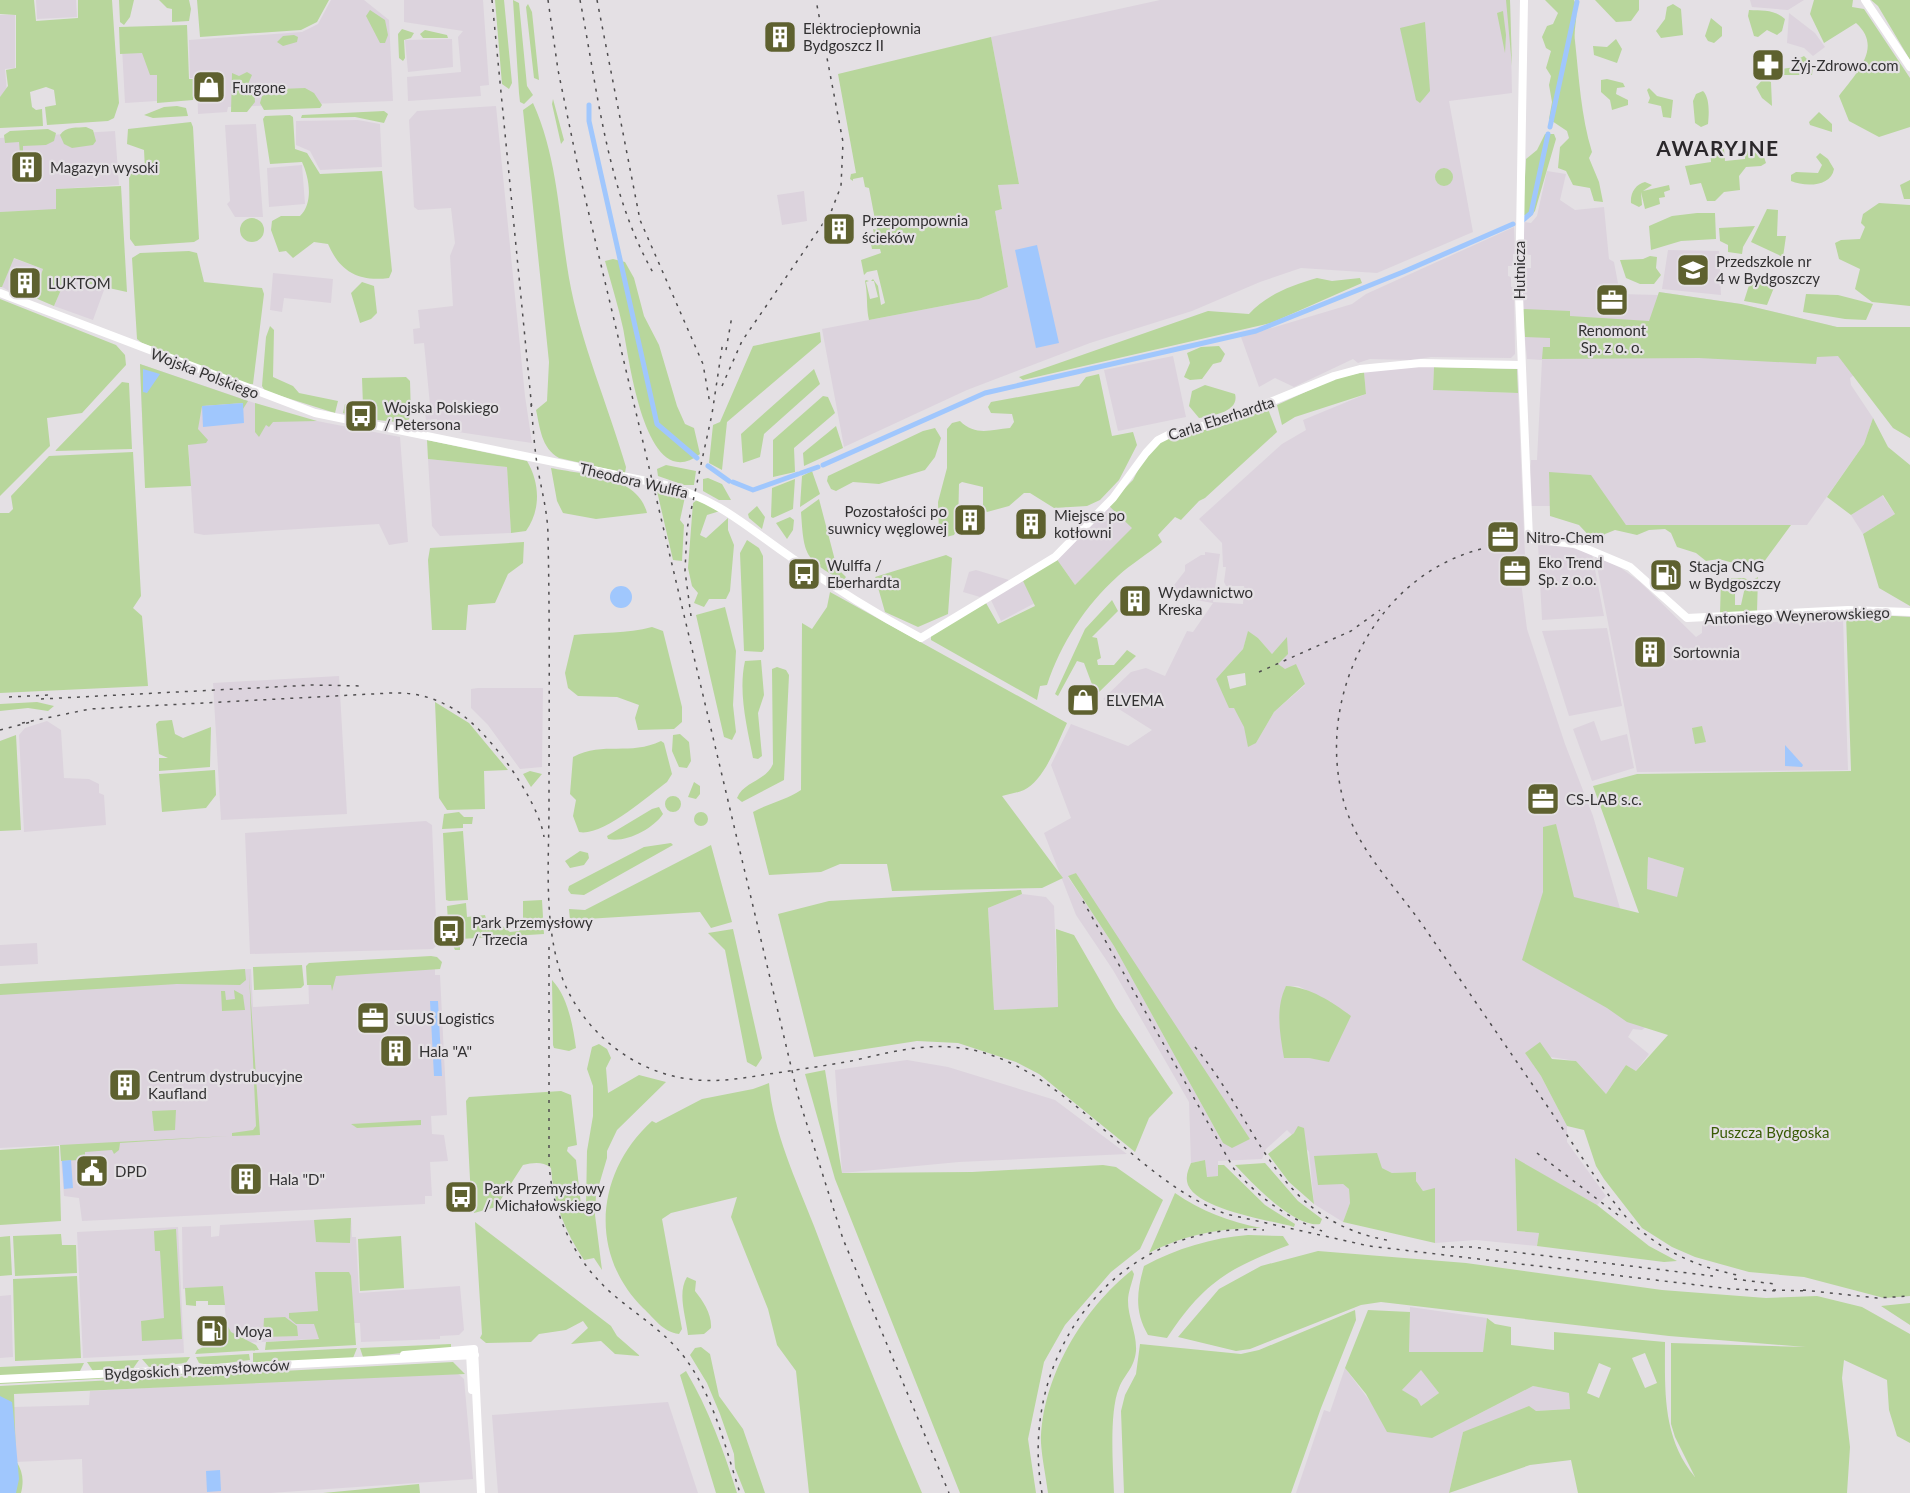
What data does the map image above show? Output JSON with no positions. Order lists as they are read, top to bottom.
{
  "streets": {
    "street": [
      "Hutnicza",
      "Wojska Polskiego",
      "Carla Eberhardta",
      "Theodora Wulffa",
      "Antoniego Weynerowskiego",
      "Bydgoskich Przemysłowców"
    ]
  },
  "crossings": [
    ["Hutnicza", "Carla Eberhardta"],
    ["Hutnicza", "Antoniego Weynerowskiego"],
    ["Wojska Polskiego", "Theodora Wulffa"],
    ["Carla Eberhardta", "Theodora Wulffa"]
  ],
  "districts": ["AWARYJNE"],
  "parks": ["Puszcza Bydgoska"],
  "places": {
    "building": [
      "Elektrociepłownia Bydgoszcz II",
      "Magazyn wysoki",
      "Przepompownia ścieków",
      "LUKTOM",
      "Pozostałości po suwnicy węglowej",
      "Miejsce po kotłowni",
      "Wydawnictwo Kreska",
      "Sortownia",
      "Hala \"A\"",
      "Centrum dystrubucyjne Kaufland",
      "Hala \"D\""
    ],
    "pharmacy": ["Żyj-Zdrowo.com"],
    "shop": ["Furgone", "ELVEMA"],
    "school or university": ["Przedszkole nr 4 w Bydgoszczy"],
    "office": [
      "Renomont Sp. z o. o.",
      "Nitro-Chem",
      "Eko Trend Sp. z o.o.",
      "CS-LAB s.c.",
      "SUUS Logistics"
    ],
    "bus stop": [
      "Wojska Polskiego / Petersona",
      "Wulffa / Eberhardta",
      "Park Przemysłowy / Trzecia",
      "Park Przemysłowy / Michałowskiego"
    ],
    "fuel station": ["Stacja CNG w Bydgoszczy", "Moya"],
    "public building": ["DPD"]
  }
}
